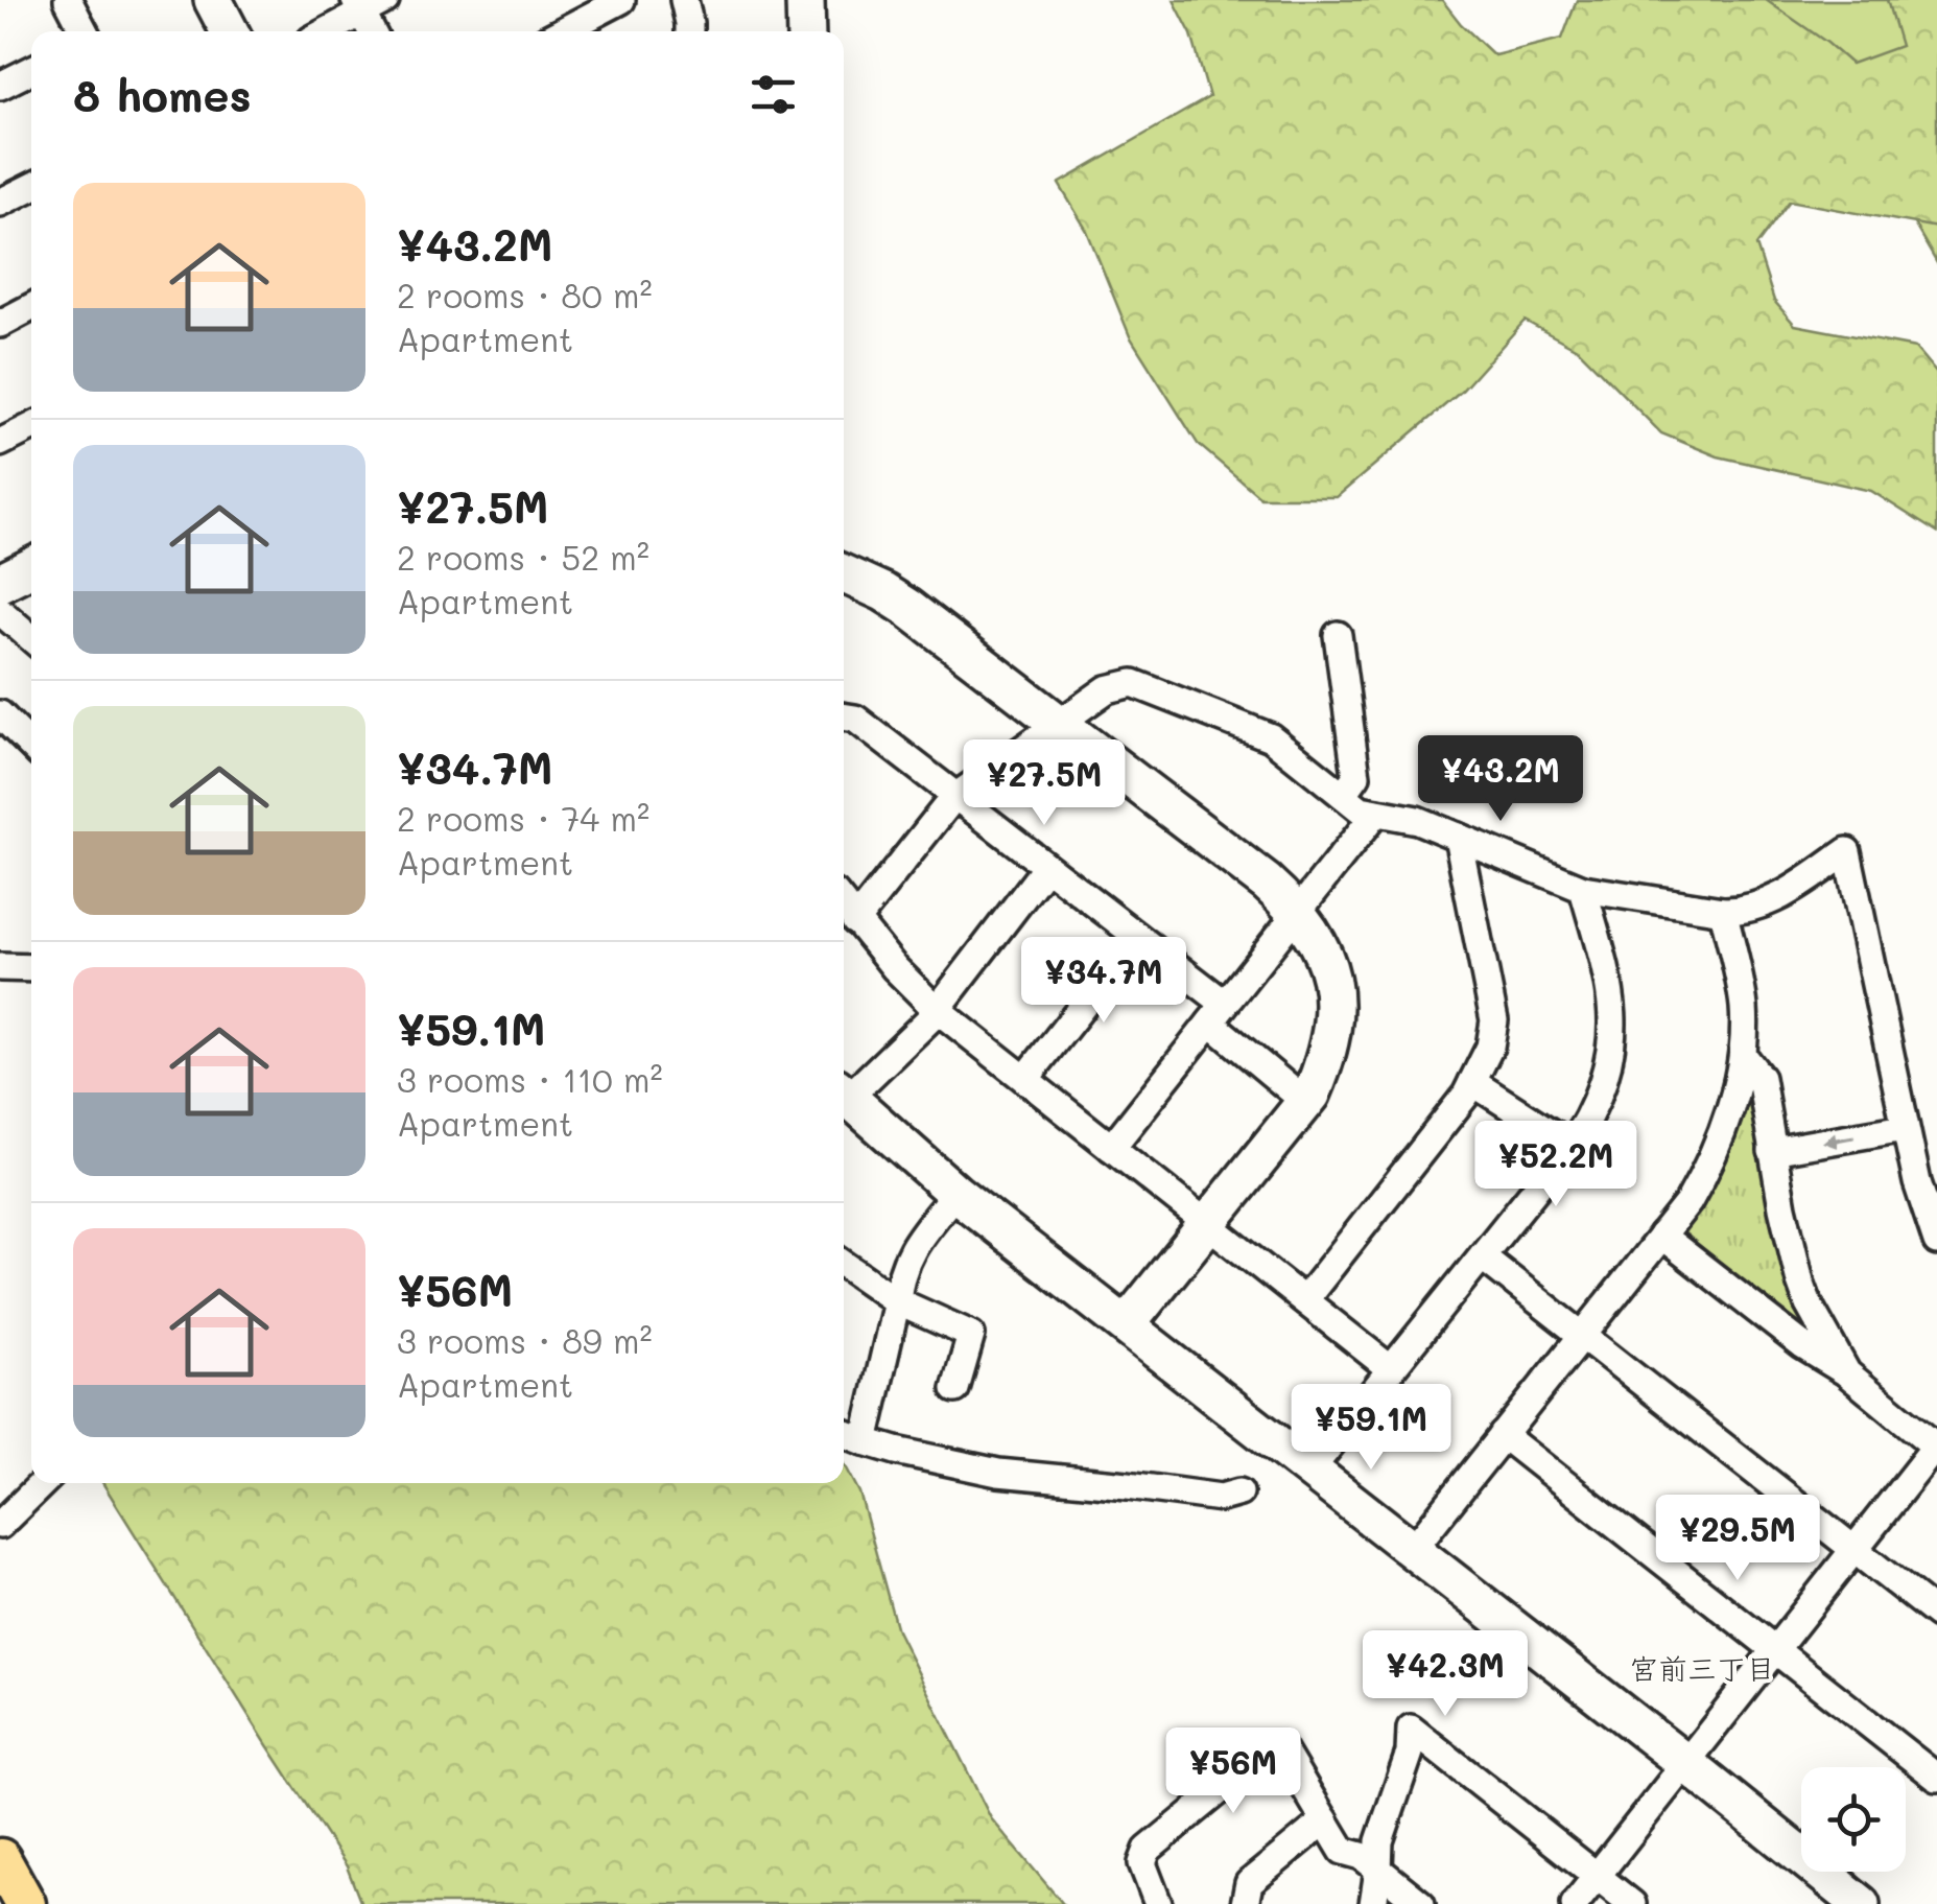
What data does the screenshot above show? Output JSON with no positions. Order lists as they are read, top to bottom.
{
  "districts": ["宮前三丁目"],
  "page": {
    "heading": "8 homes",
    "list": [
      {
        "name": "¥43.2M",
        "note": "2 rooms · 80 m² · Apartment"
      },
      {
        "name": "¥27.5M",
        "note": "2 rooms · 52 m² · Apartment"
      },
      {
        "name": "¥34.7M",
        "note": "2 rooms · 74 m² · Apartment"
      },
      {
        "name": "¥59.1M",
        "note": "3 rooms · 110 m² · Apartment"
      },
      {
        "name": "¥56M",
        "note": "3 rooms · 89 m² · Apartment"
      }
    ],
    "price": [
      "¥43.2M",
      "¥27.5M",
      "¥34.7M",
      "¥52.2M",
      "¥59.1M",
      "¥29.5M",
      "¥42.3M",
      "¥56M"
    ]
  }
}
